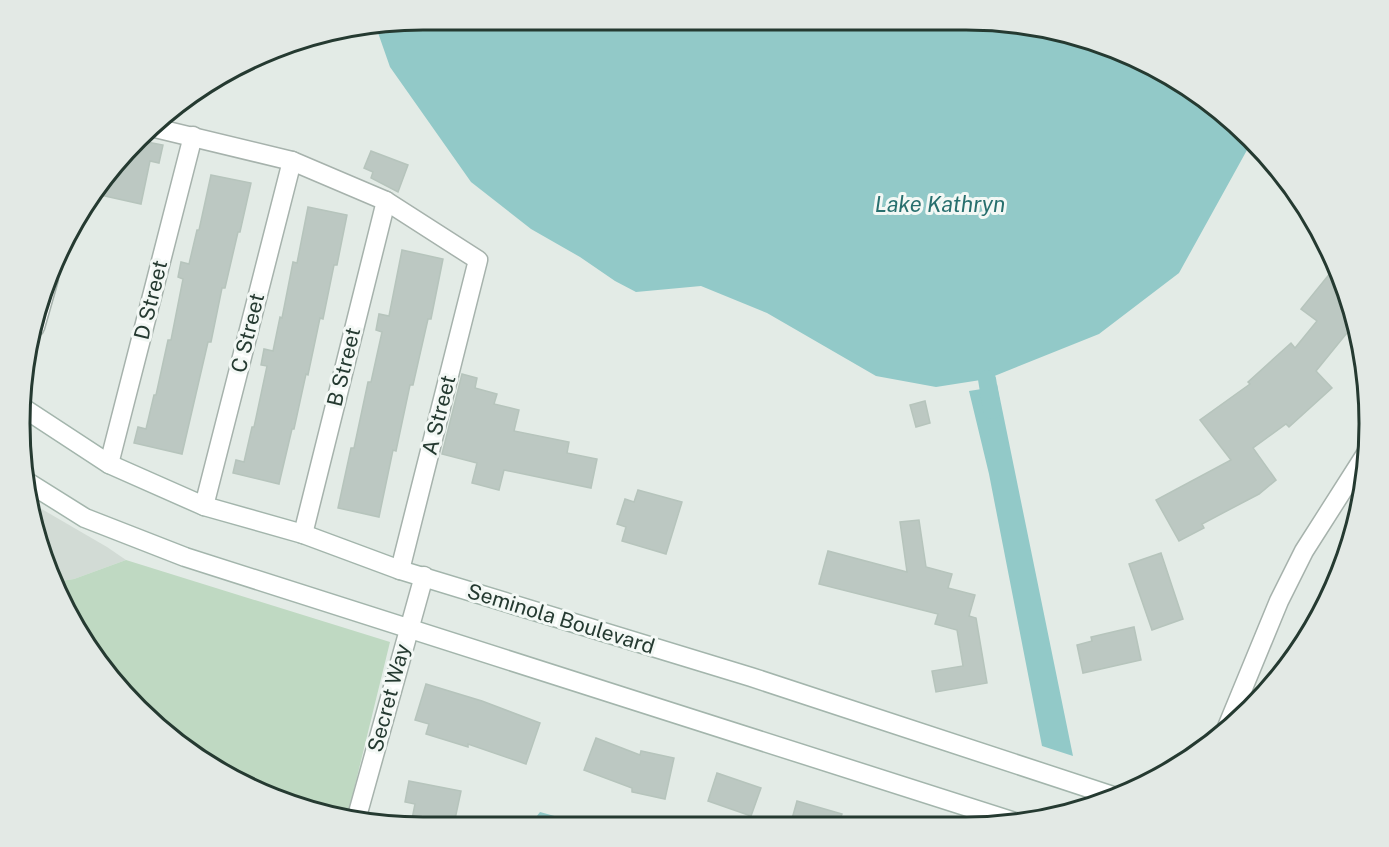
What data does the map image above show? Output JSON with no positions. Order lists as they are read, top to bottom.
{
  "streets": {
    "street": [
      "D Street",
      "C Street",
      "B Street",
      "A Street",
      "Seminola Boulevard",
      "Secret Way"
    ]
  },
  "crossings": [
    ["D Street", "Seminola Boulevard"],
    ["C Street", "Seminola Boulevard"],
    ["B Street", "A Street"],
    ["B Street", "Seminola Boulevard"],
    ["A Street", "Seminola Boulevard"],
    ["Seminola Boulevard", "Secret Way"]
  ],
  "water": ["Lake Kathryn"]
}
